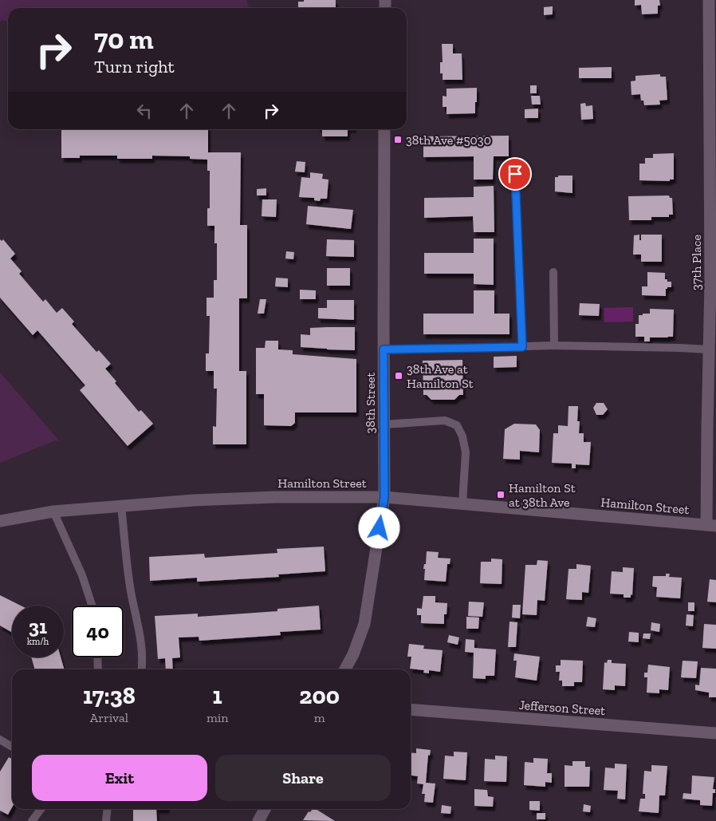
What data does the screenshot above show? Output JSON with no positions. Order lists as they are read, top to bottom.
{
  "streets": {
    "street": [
      "37th Place",
      "38th Street",
      "Hamilton Street",
      "Jefferson Street"
    ]
  },
  "crossings": [
    ["37th Place", "Hamilton Street"],
    ["38th Street", "Hamilton Street"]
  ],
  "places": {
    "transit": ["38th Ave #5030", "38th Ave at Hamilton St", "Hamilton St at 38th Ave"]
  },
  "page": {
    "turn": ["70 m", "Turn right"],
    "speed": "31 km/h",
    "limit": "40",
    "eta": [
      "17:38",
      "Arrival",
      "1",
      "min",
      "200",
      "m"
    ],
    "buttons": ["Exit", "Share"]
  }
}
